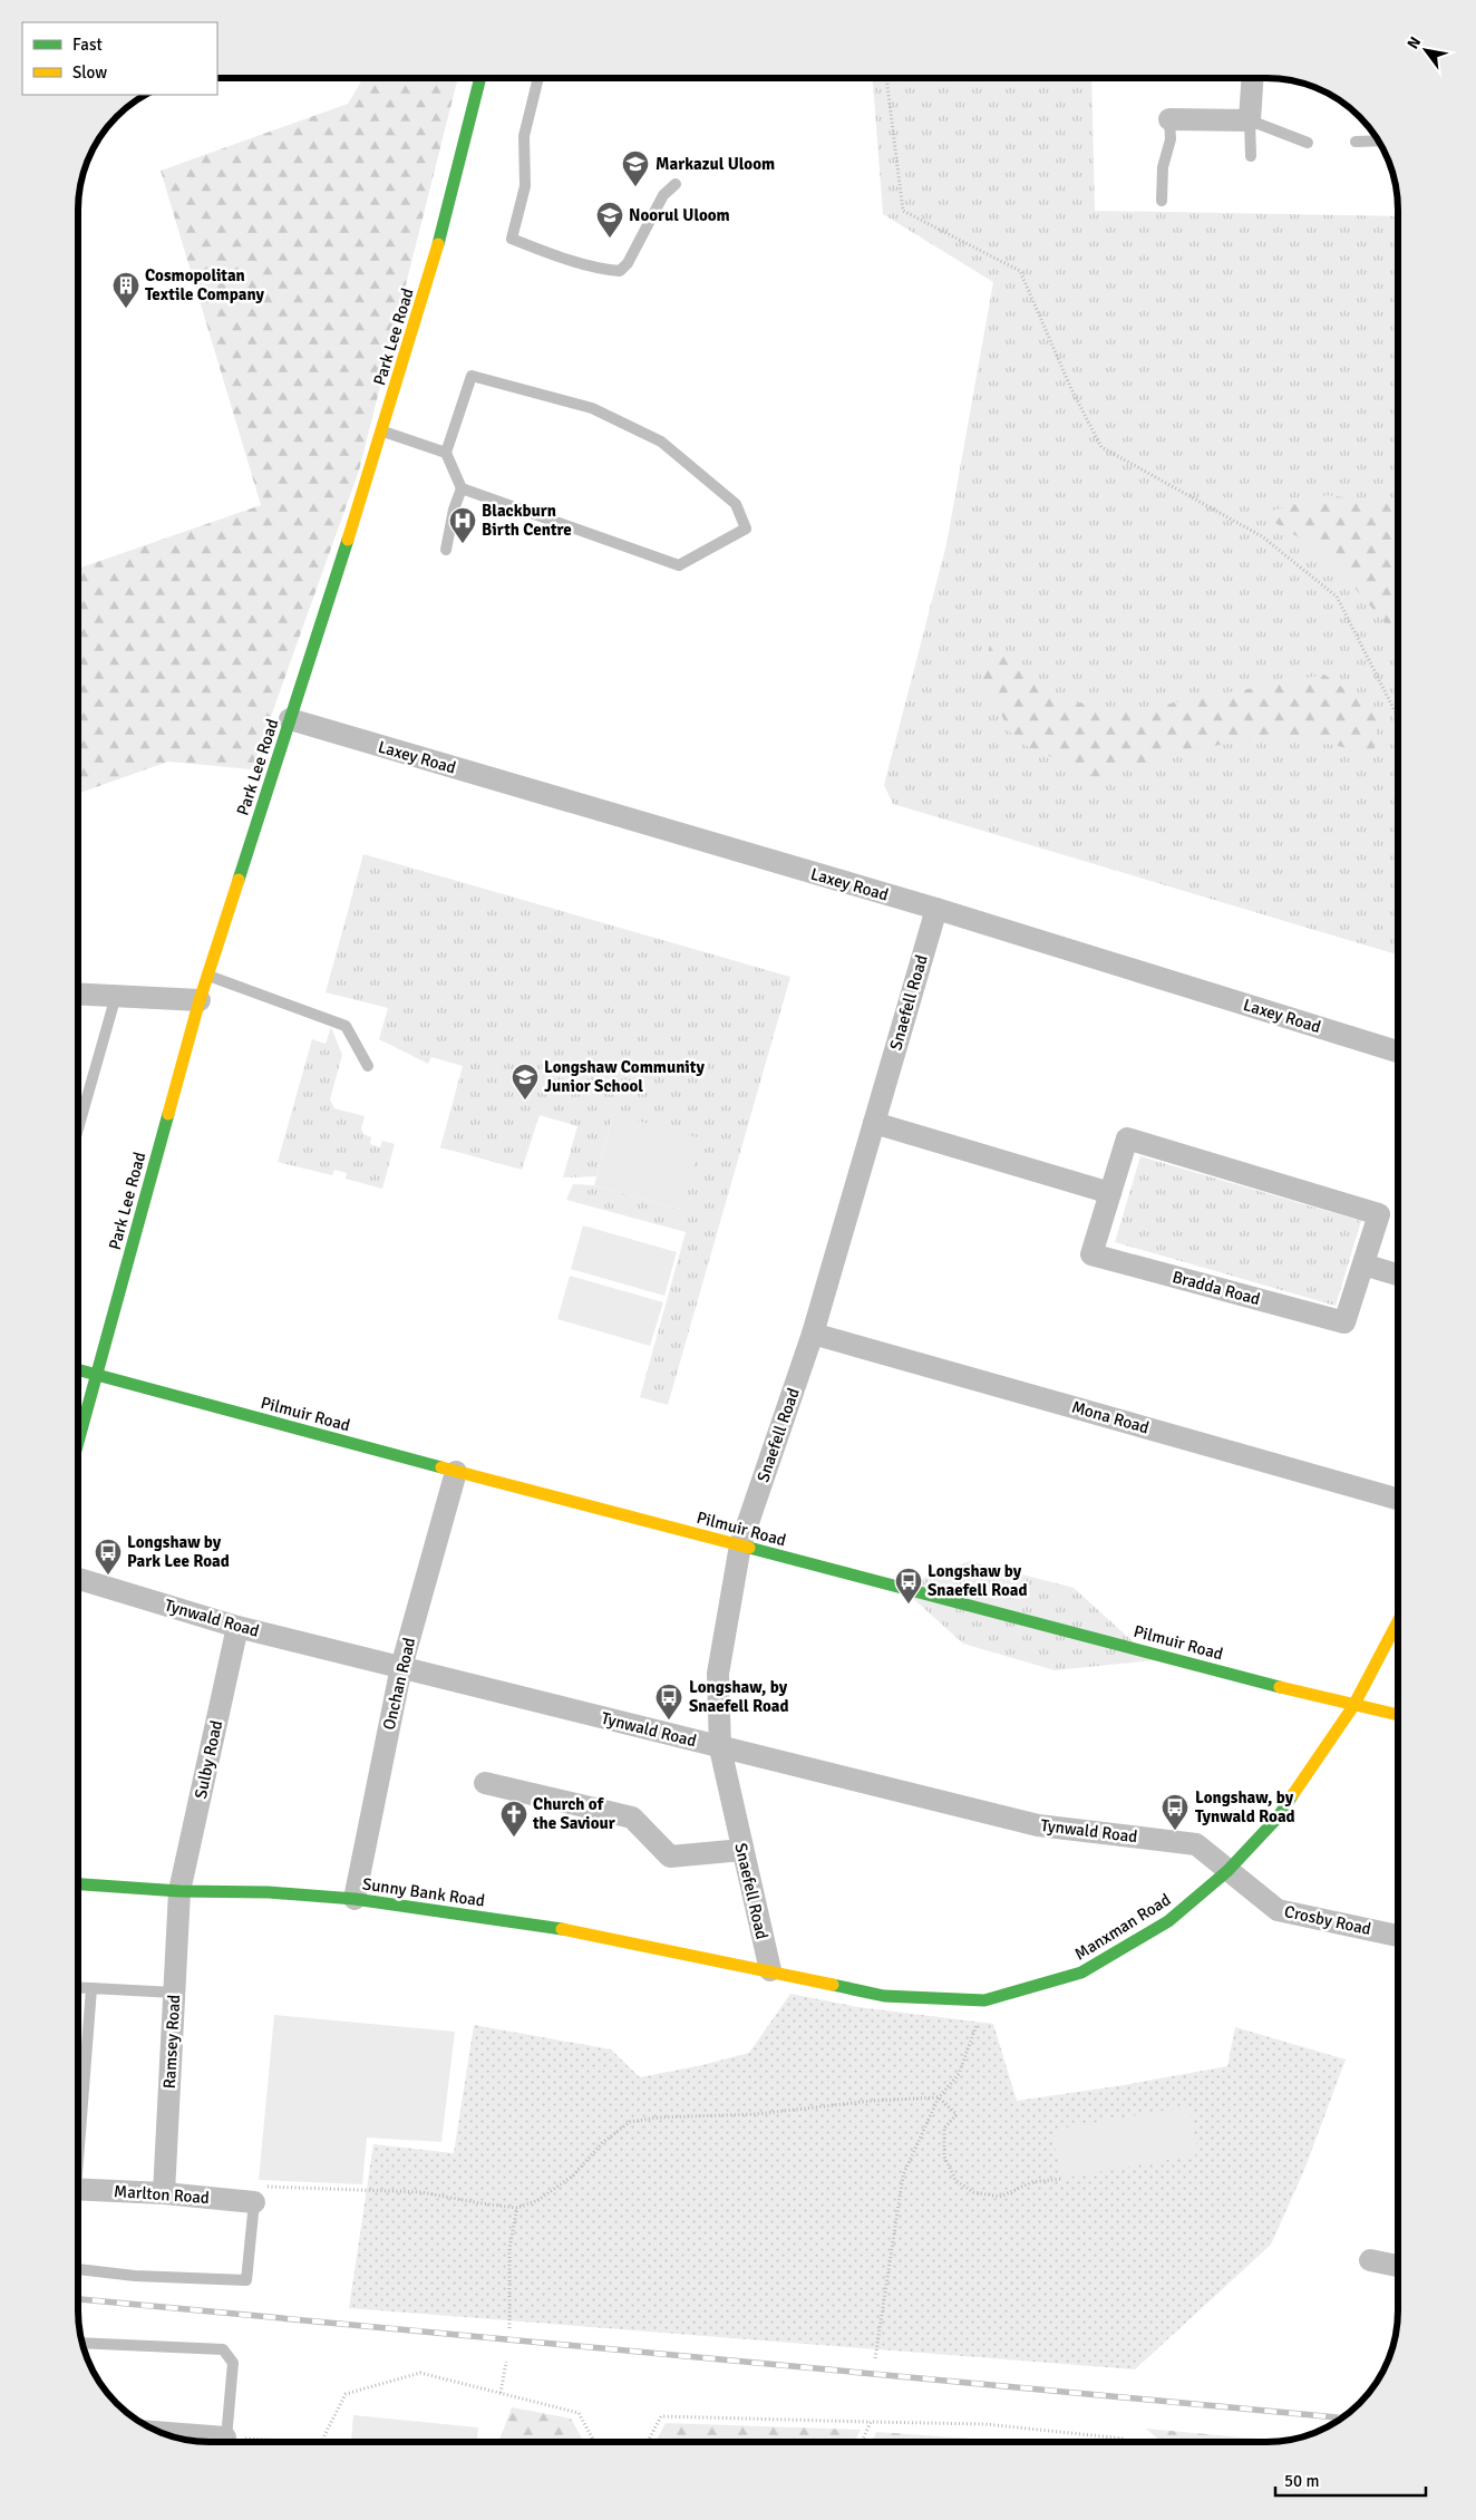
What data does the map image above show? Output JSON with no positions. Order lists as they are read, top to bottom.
{
  "streets": {
    "street": [
      "Park Lee Road",
      "Laxey Road",
      "Snaefell Road",
      "Bradda Road",
      "Pilmuir Road",
      "Mona Road",
      "Tynwald Road",
      "Onchan Road",
      "Sulby Road",
      "Sunny Bank Road",
      "Crosby Road",
      "Manxman Road",
      "Ramsey Road",
      "Marlton Road"
    ]
  },
  "crossings": [
    ["Park Lee Road", "Laxey Road"],
    ["Park Lee Road", "Pilmuir Road"],
    ["Laxey Road", "Snaefell Road"],
    ["Snaefell Road", "Pilmuir Road"],
    ["Snaefell Road", "Mona Road"],
    ["Snaefell Road", "Tynwald Road"],
    ["Snaefell Road", "Sunny Bank Road"],
    ["Snaefell Road", "Manxman Road"],
    ["Pilmuir Road", "Onchan Road"],
    ["Pilmuir Road", "Manxman Road"],
    ["Tynwald Road", "Onchan Road"],
    ["Tynwald Road", "Sulby Road"],
    ["Tynwald Road", "Crosby Road"],
    ["Tynwald Road", "Manxman Road"],
    ["Onchan Road", "Sunny Bank Road"],
    ["Sulby Road", "Sunny Bank Road"],
    ["Sulby Road", "Ramsey Road"],
    ["Sunny Bank Road", "Manxman Road"],
    ["Sunny Bank Road", "Ramsey Road"],
    ["Crosby Road", "Manxman Road"],
    ["Ramsey Road", "Marlton Road"]
  ],
  "places": {
    "school or university": ["Markazul Uloom", "Noorul Uloom", "Longshaw Community Junior School"],
    "building": ["Cosmopolitan Textile Company"],
    "hospital": ["Blackburn Birth Centre"],
    "bus stop": [
      "Longshaw by Park Lee Road",
      "Longshaw by Snaefell Road",
      "Longshaw, by Snaefell Road",
      "Longshaw, by Tynwald Road"
    ],
    "church": ["Church of the Saviour"]
  },
  "legend": ["Fast", "Slow"],
  "scale_bar": "50 m",
  "north": "top left"
}
